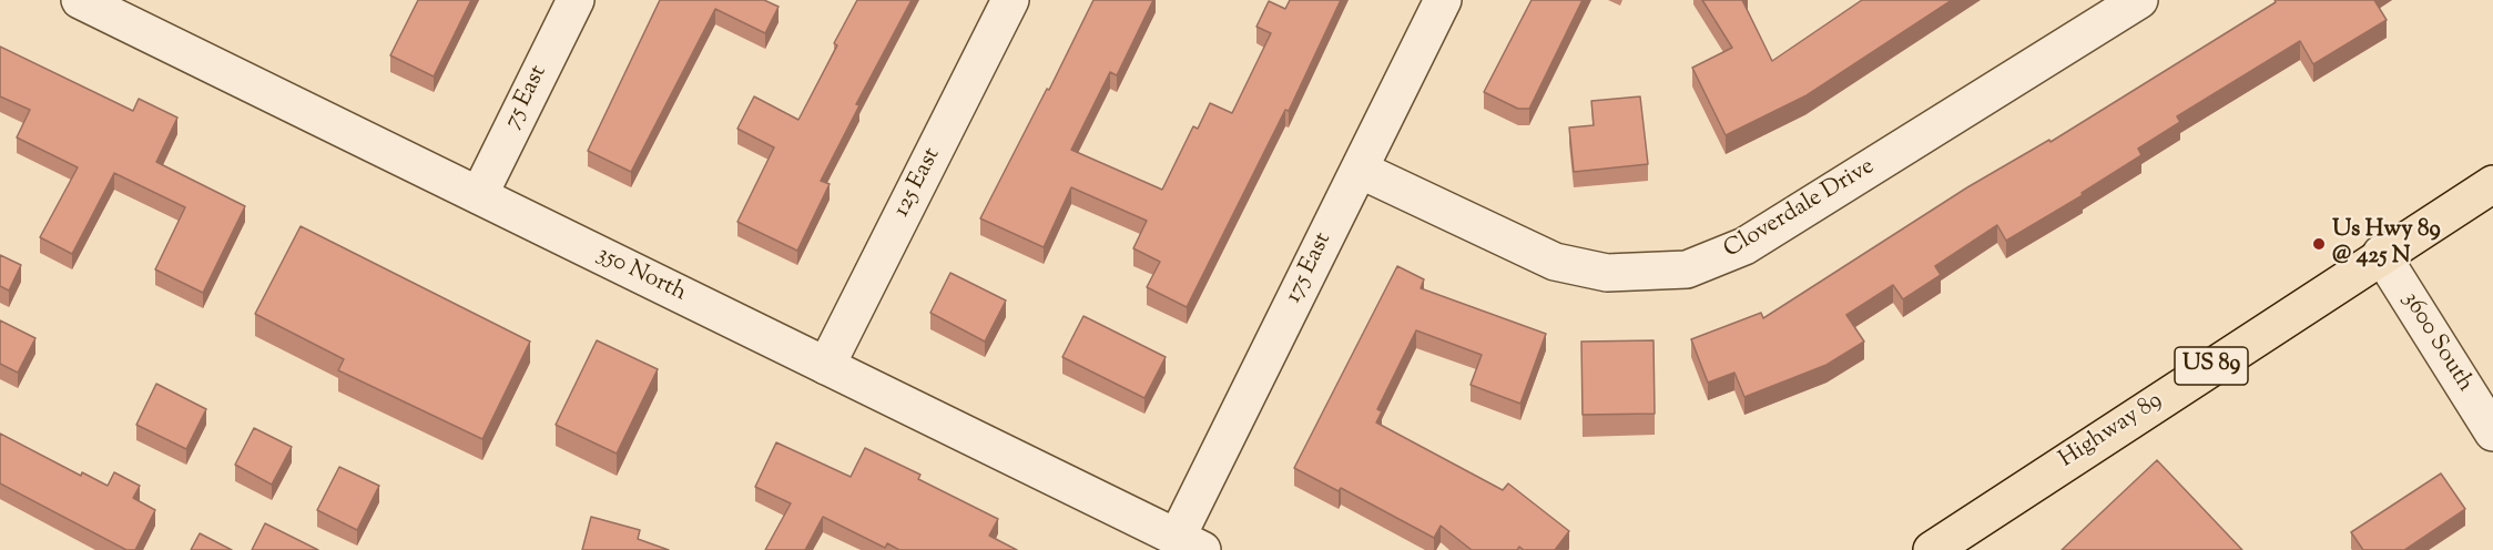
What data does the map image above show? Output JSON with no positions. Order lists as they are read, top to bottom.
{
  "streets": {
    "main road": ["US 89", "Highway 89"],
    "street": [
      "75 East",
      "125 East",
      "Cloverdale Drive",
      "175 East",
      "350 North",
      "3600 South"
    ]
  },
  "crossings": [
    ["75 East", "350 North"],
    ["125 East", "350 North"],
    ["Cloverdale Drive", "175 East"],
    ["175 East", "350 North"],
    ["3600 South", "Highway 89"]
  ],
  "places": ["Us Hwy 89 @ 425 N"]
}
